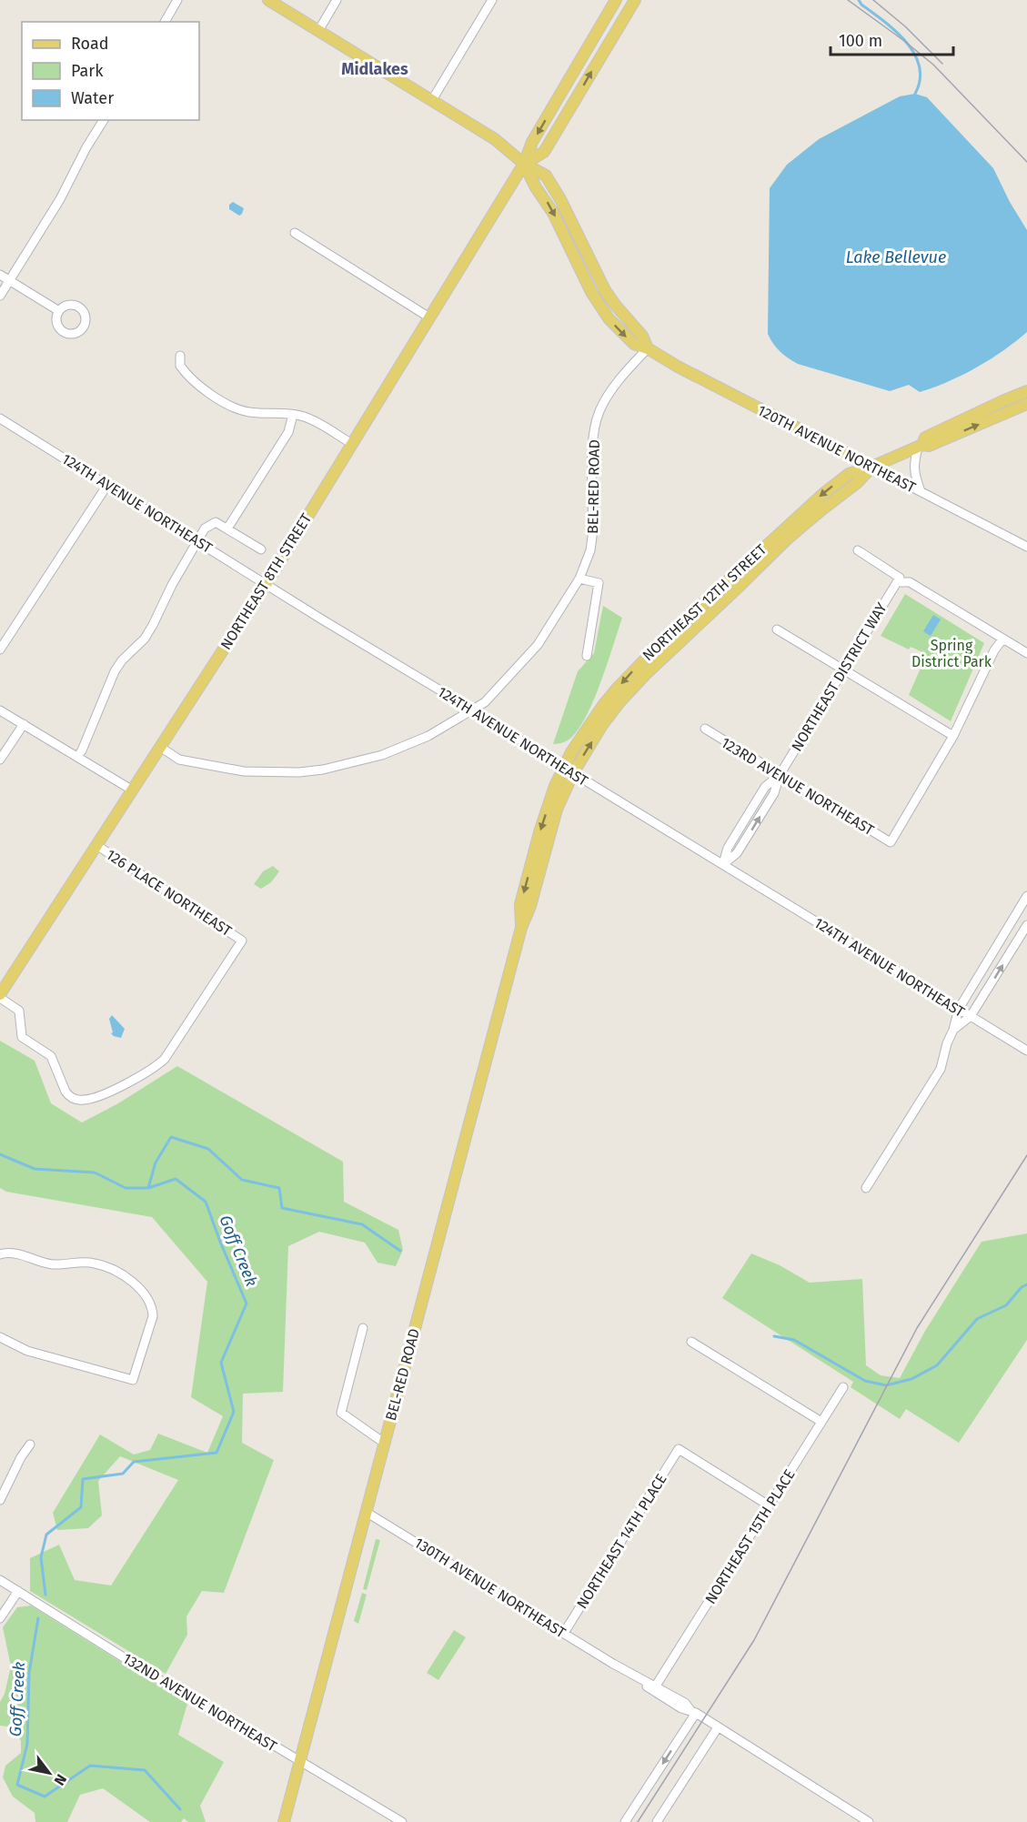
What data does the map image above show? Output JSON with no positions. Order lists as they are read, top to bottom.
{
  "streets": {
    "main road": [
      "120TH AVENUE NORTHEAST",
      "BEL-RED ROAD",
      "NORTHEAST 8TH STREET",
      "NORTHEAST 12TH STREET"
    ],
    "street": [
      "124TH AVENUE NORTHEAST",
      "NORTHEAST DISTRICT WAY",
      "123RD AVENUE NORTHEAST",
      "126 PLACE NORTHEAST",
      "NORTHEAST 15TH PLACE",
      "NORTHEAST 14TH PLACE",
      "130TH AVENUE NORTHEAST",
      "132ND AVENUE NORTHEAST"
    ]
  },
  "crossings": [
    ["120TH AVENUE NORTHEAST", "BEL-RED ROAD"],
    ["120TH AVENUE NORTHEAST", "NORTHEAST 8TH STREET"],
    ["120TH AVENUE NORTHEAST", "NORTHEAST 12TH STREET"],
    ["BEL-RED ROAD", "124TH AVENUE NORTHEAST"],
    ["BEL-RED ROAD", "NORTHEAST 8TH STREET"],
    ["BEL-RED ROAD", "NORTHEAST 12TH STREET"],
    ["BEL-RED ROAD", "130TH AVENUE NORTHEAST"],
    ["BEL-RED ROAD", "132ND AVENUE NORTHEAST"],
    ["124TH AVENUE NORTHEAST", "NORTHEAST 8TH STREET"],
    ["124TH AVENUE NORTHEAST", "NORTHEAST 12TH STREET"],
    ["124TH AVENUE NORTHEAST", "NORTHEAST DISTRICT WAY"],
    ["NORTHEAST 8TH STREET", "126 PLACE NORTHEAST"],
    ["NORTHEAST DISTRICT WAY", "123RD AVENUE NORTHEAST"],
    ["NORTHEAST 15TH PLACE", "NORTHEAST 14TH PLACE"],
    ["NORTHEAST 15TH PLACE", "130TH AVENUE NORTHEAST"],
    ["NORTHEAST 14TH PLACE", "130TH AVENUE NORTHEAST"]
  ],
  "districts": ["Midlakes"],
  "water": ["Lake Bellevue", "Goff Creek"],
  "parks": ["Spring District Park"],
  "legend": ["Road", "Park", "Water"],
  "scale_bar": "100 m",
  "north": "bottom right"
}
